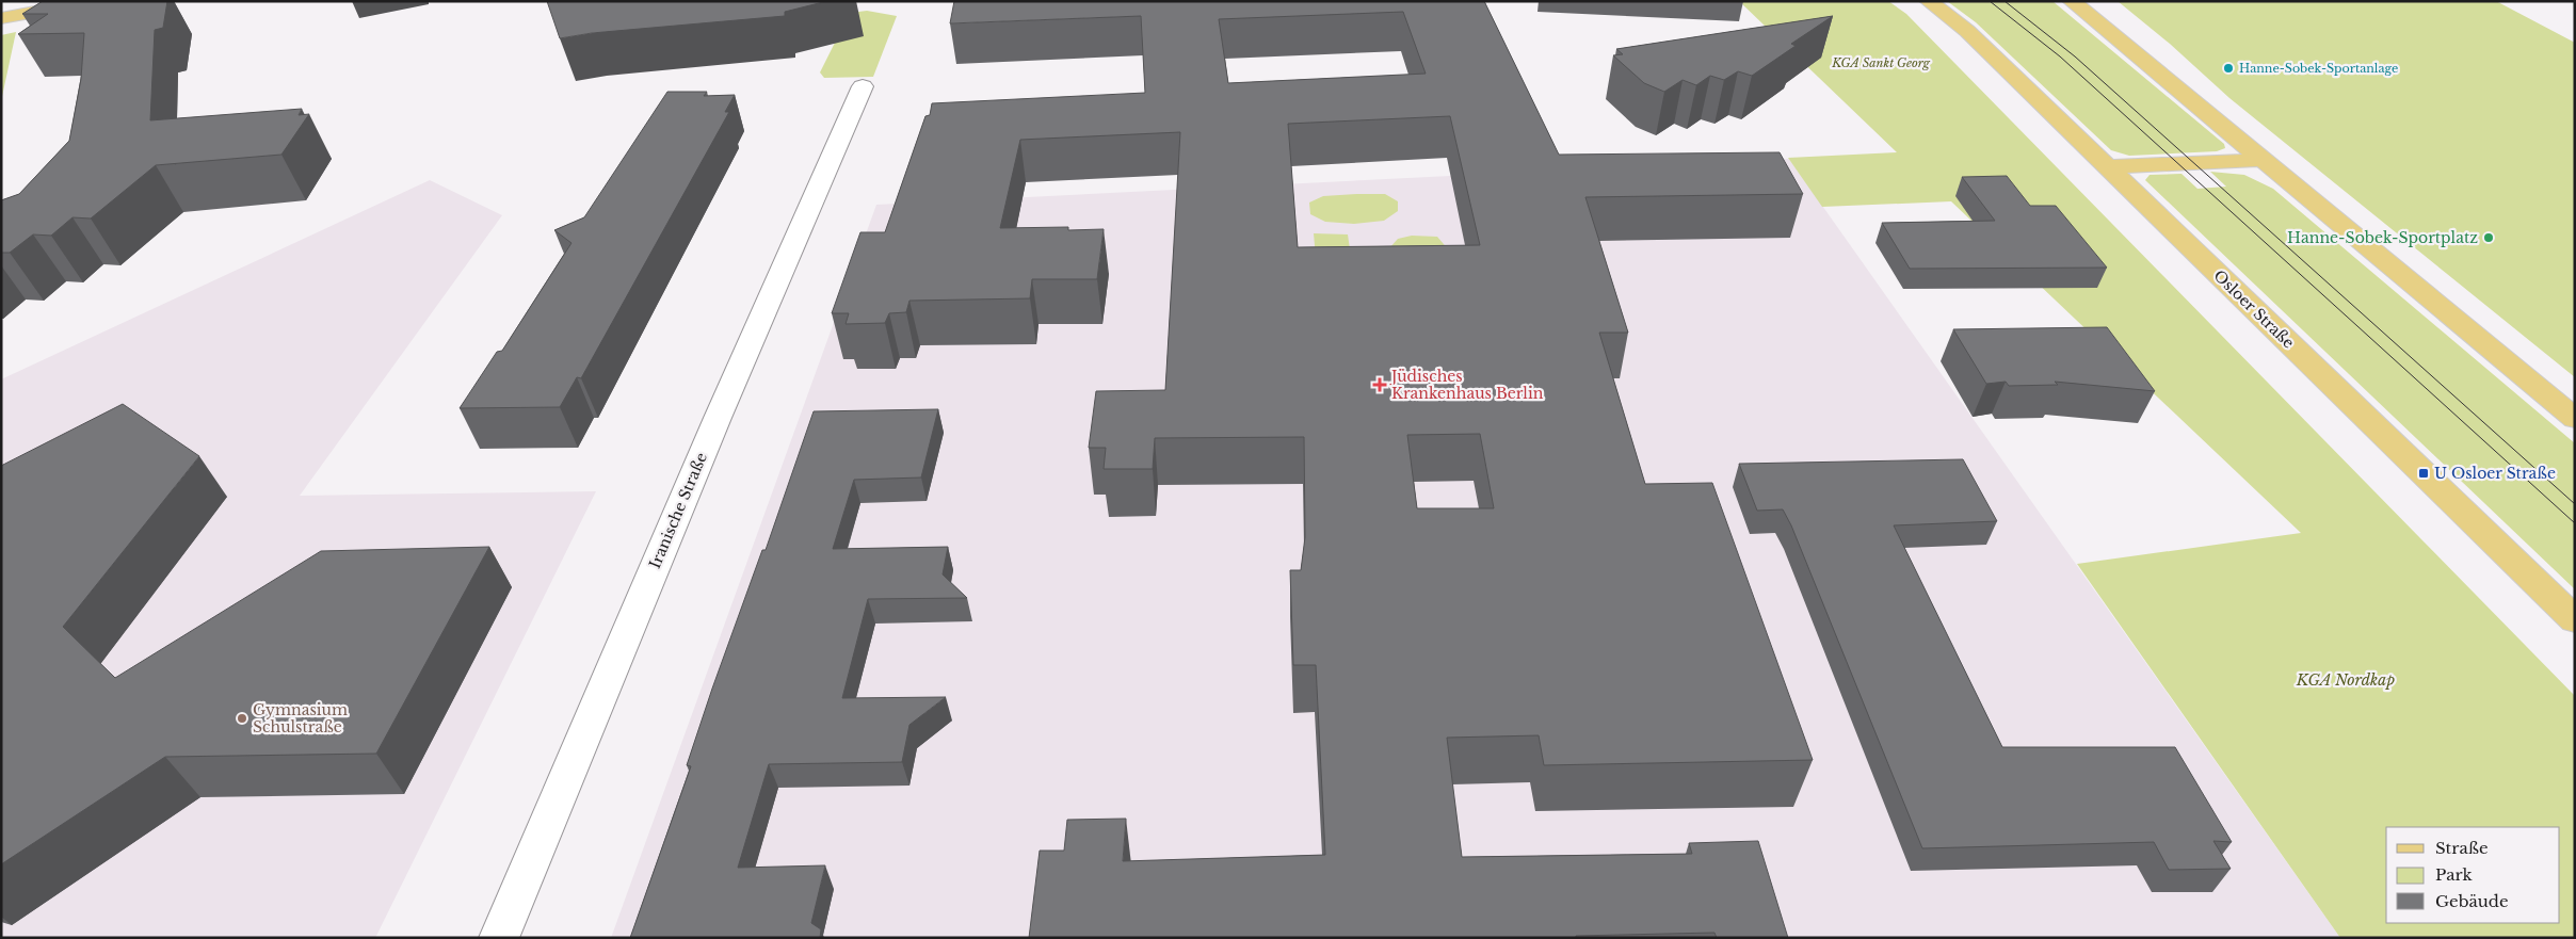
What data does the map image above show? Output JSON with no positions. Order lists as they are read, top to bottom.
{
  "streets": {
    "main road": ["Osloer Straße"],
    "street": ["Iranische Straße"]
  },
  "parks": ["KGA Sankt Georg", "KGA Nordkap"],
  "places": {
    "other": ["Hanne-Sobek-Sportanlage", "Hanne-Sobek-Sportplatz", "Gymnasium Schulstraße"],
    "health": ["Jüdisches Krankenhaus Berlin"],
    "transit": ["U Osloer Straße"]
  },
  "legend": ["Straße", "Park", "Gebäude"]
}
